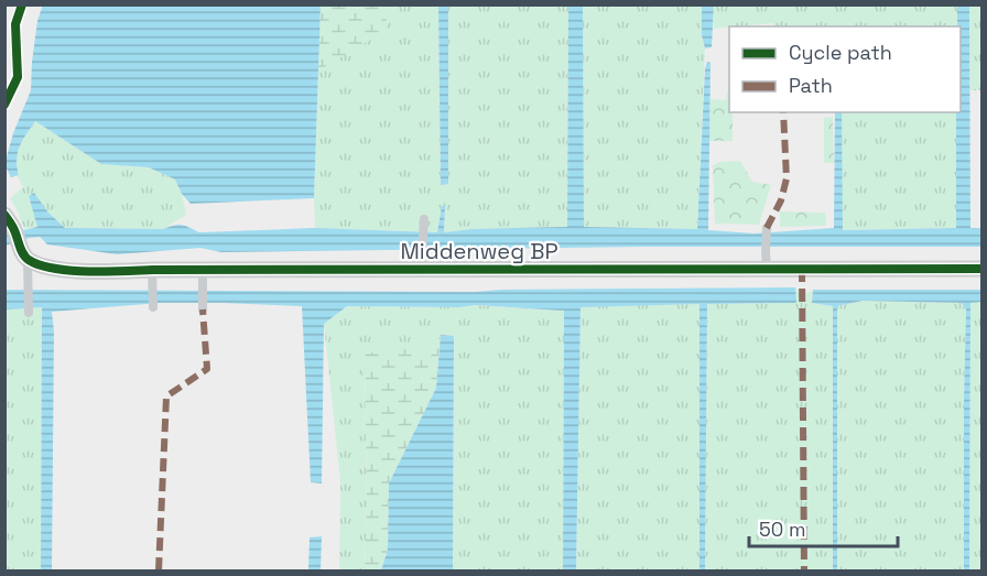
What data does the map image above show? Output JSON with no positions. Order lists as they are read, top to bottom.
{
  "streets": {
    "street": ["Middenweg BP"]
  },
  "legend": ["Cycle path", "Path"],
  "scale_bar": "50 m"
}
